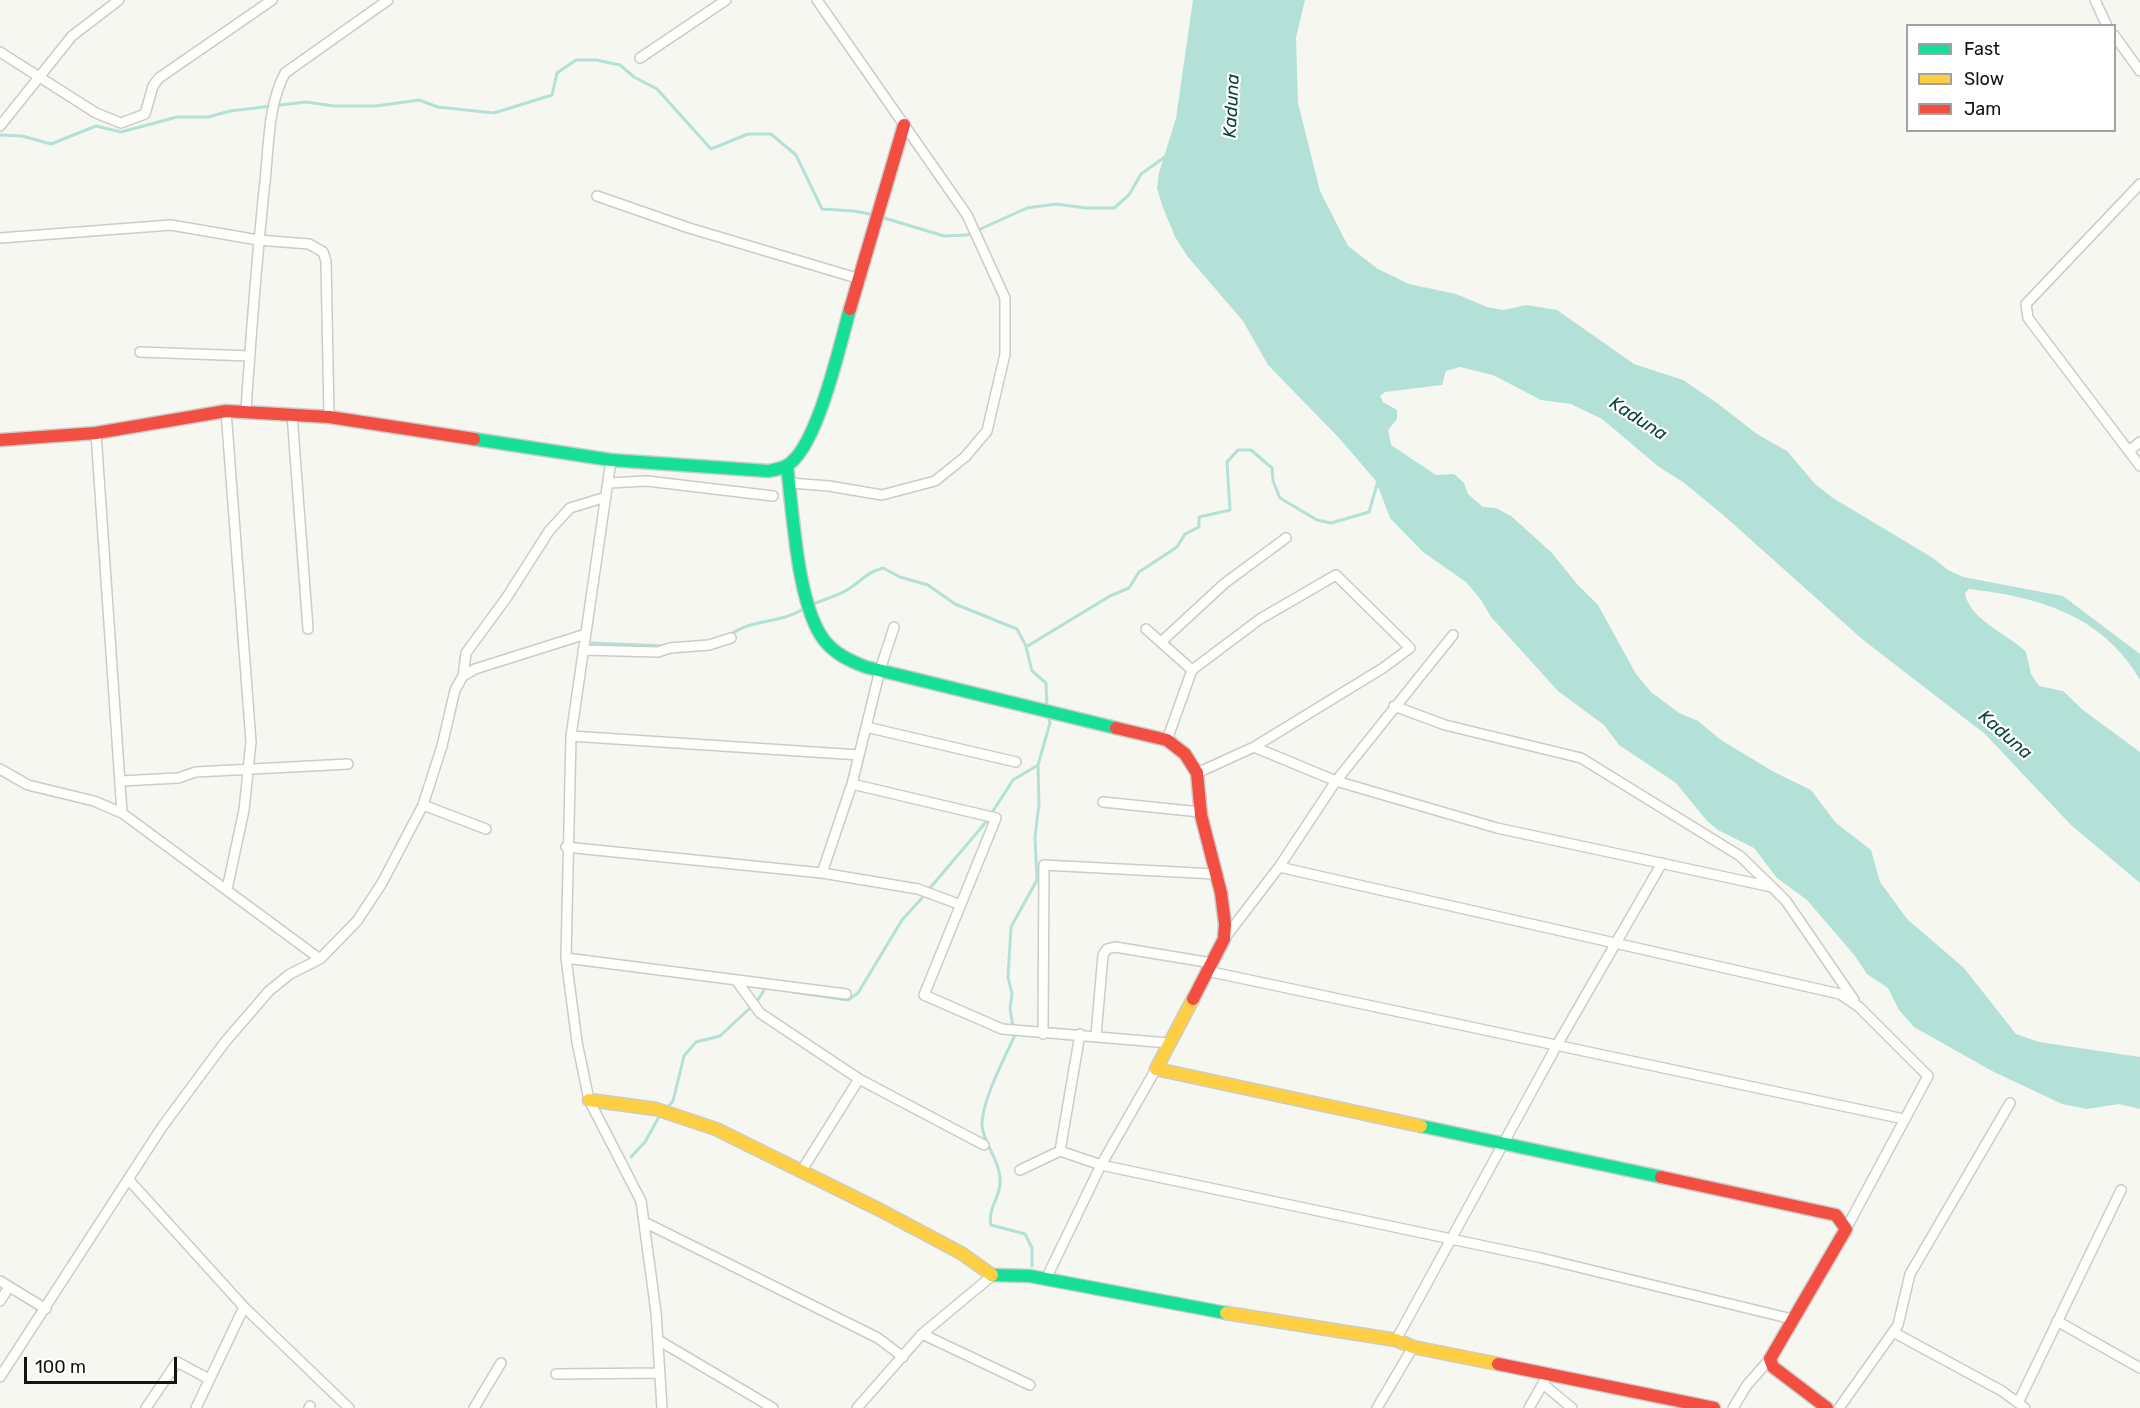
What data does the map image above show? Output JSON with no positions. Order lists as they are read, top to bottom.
{
  "water": ["Kaduna"],
  "legend": ["Fast", "Slow", "Jam"],
  "scale_bar": "100 m"
}
